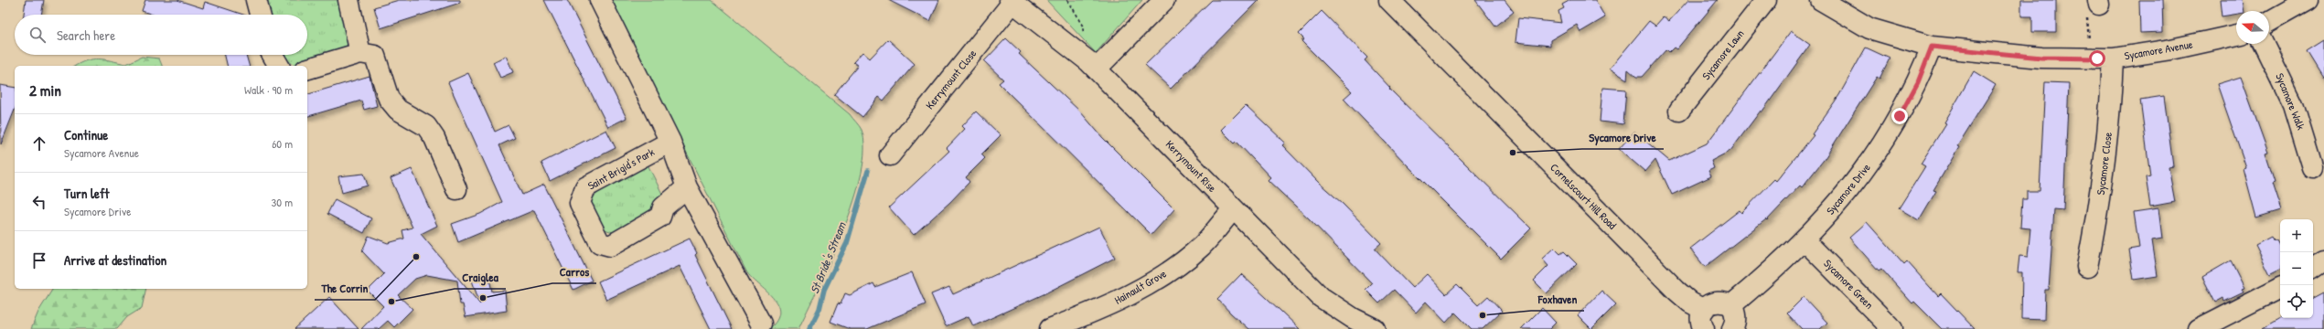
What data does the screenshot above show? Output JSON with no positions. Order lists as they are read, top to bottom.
{
  "streets": {
    "street": [
      "Sycamore Avenue",
      "Sycamore Lawn",
      "Kerrymount Close",
      "Sycamore Walk",
      "Sycamore Close",
      "Kerrymount Rise",
      "Saint Brigid's Park",
      "Sycamore Drive",
      "Cornelscourt Hill Road",
      "Sycamore Green",
      "Hainault Grove"
    ]
  },
  "crossings": [
    ["Sycamore Avenue", "Sycamore Close"],
    ["Sycamore Avenue", "Sycamore Drive"],
    ["Kerrymount Close", "Kerrymount Rise"],
    ["Kerrymount Rise", "Hainault Grove"],
    ["Sycamore Drive", "Cornelscourt Hill Road"],
    ["Sycamore Drive", "Sycamore Green"]
  ],
  "water": ["St Bride's Stream"],
  "places": [
    "Sycamore Drive",
    "The Corrin",
    "Carros",
    "Craiglea",
    "Foxhaven"
  ],
  "north": "left",
  "page": {
    "search": "Search here",
    "heading": ["2 min", "Walk · 90 m"],
    "list": [
      ["Continue", "Sycamore Avenue", "60 m"],
      ["Turn left", "Sycamore Drive", "30 m"],
      "Arrive at destination"
    ],
    "map_buttons": ["+", "−"]
  }
}
